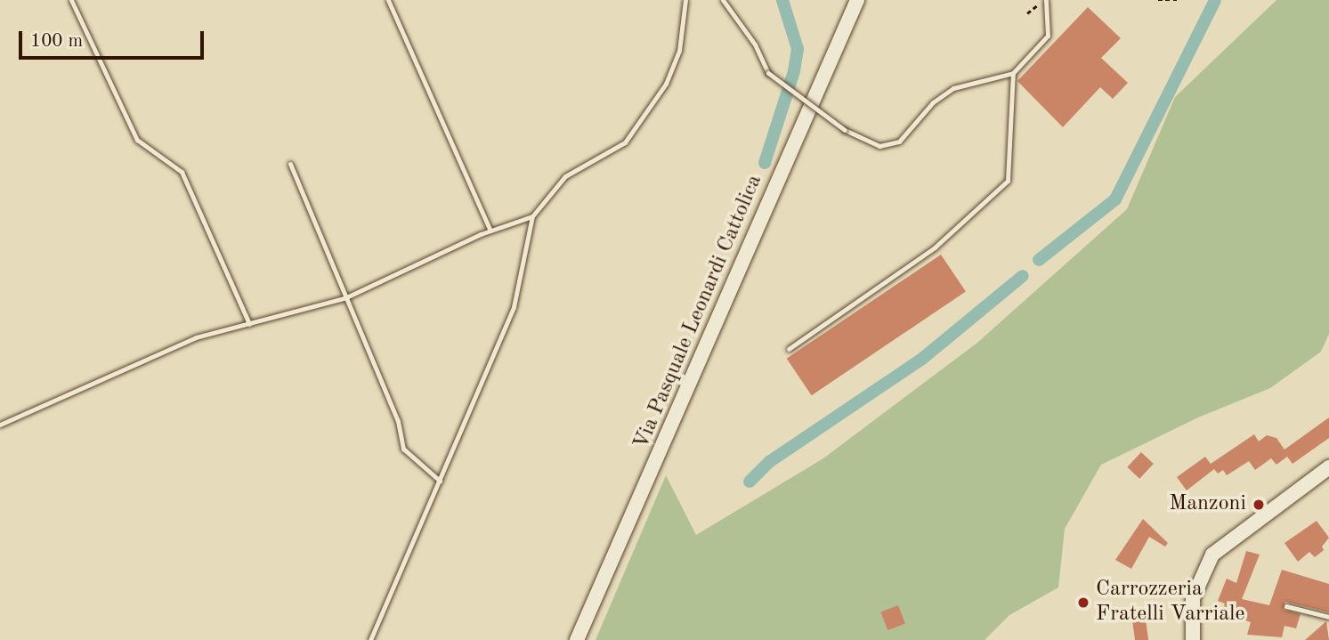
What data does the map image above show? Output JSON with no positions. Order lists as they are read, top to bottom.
{
  "streets": {
    "street": ["Via Pasquale Leonardi Cattolica"]
  },
  "places": ["Manzoni", "Carrozzeria Fratelli Varriale"],
  "scale_bar": "100 m"
}
